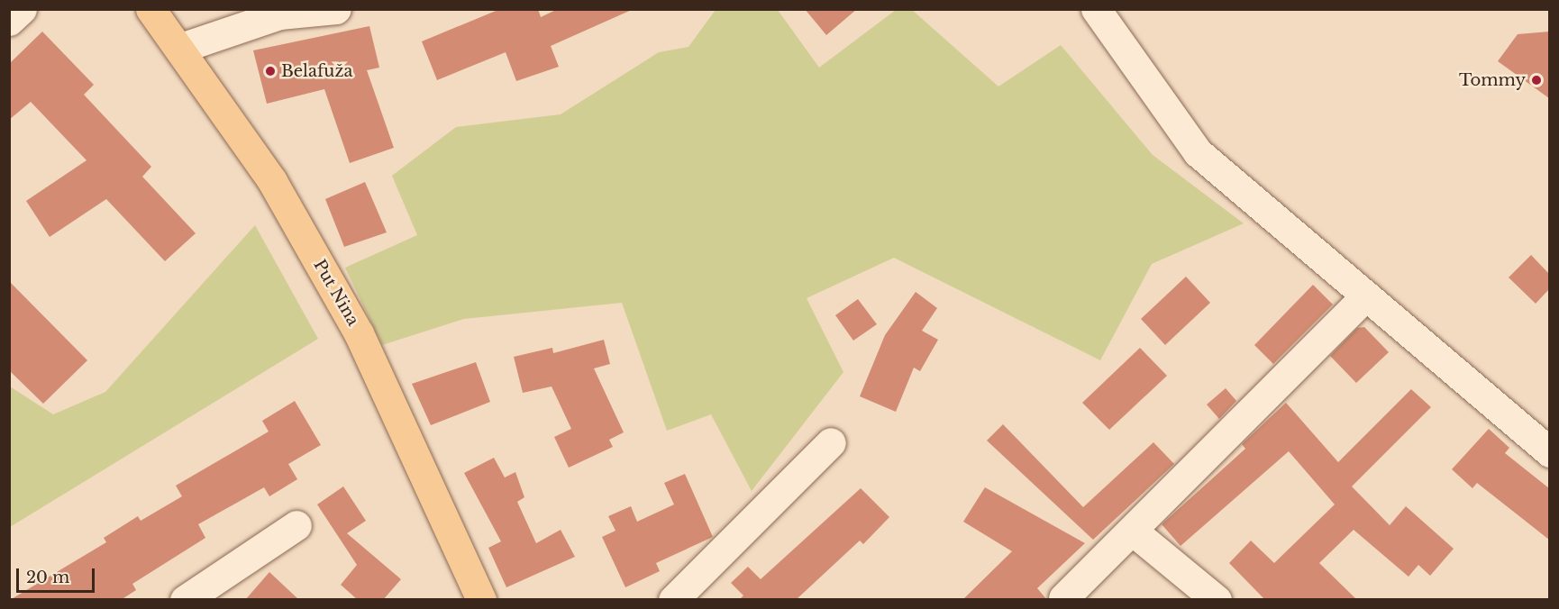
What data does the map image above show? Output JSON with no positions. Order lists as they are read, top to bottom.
{
  "streets": {
    "main road": ["Put Nina"]
  },
  "places": ["Belafuža", "Tommy"],
  "scale_bar": "20 m"
}
